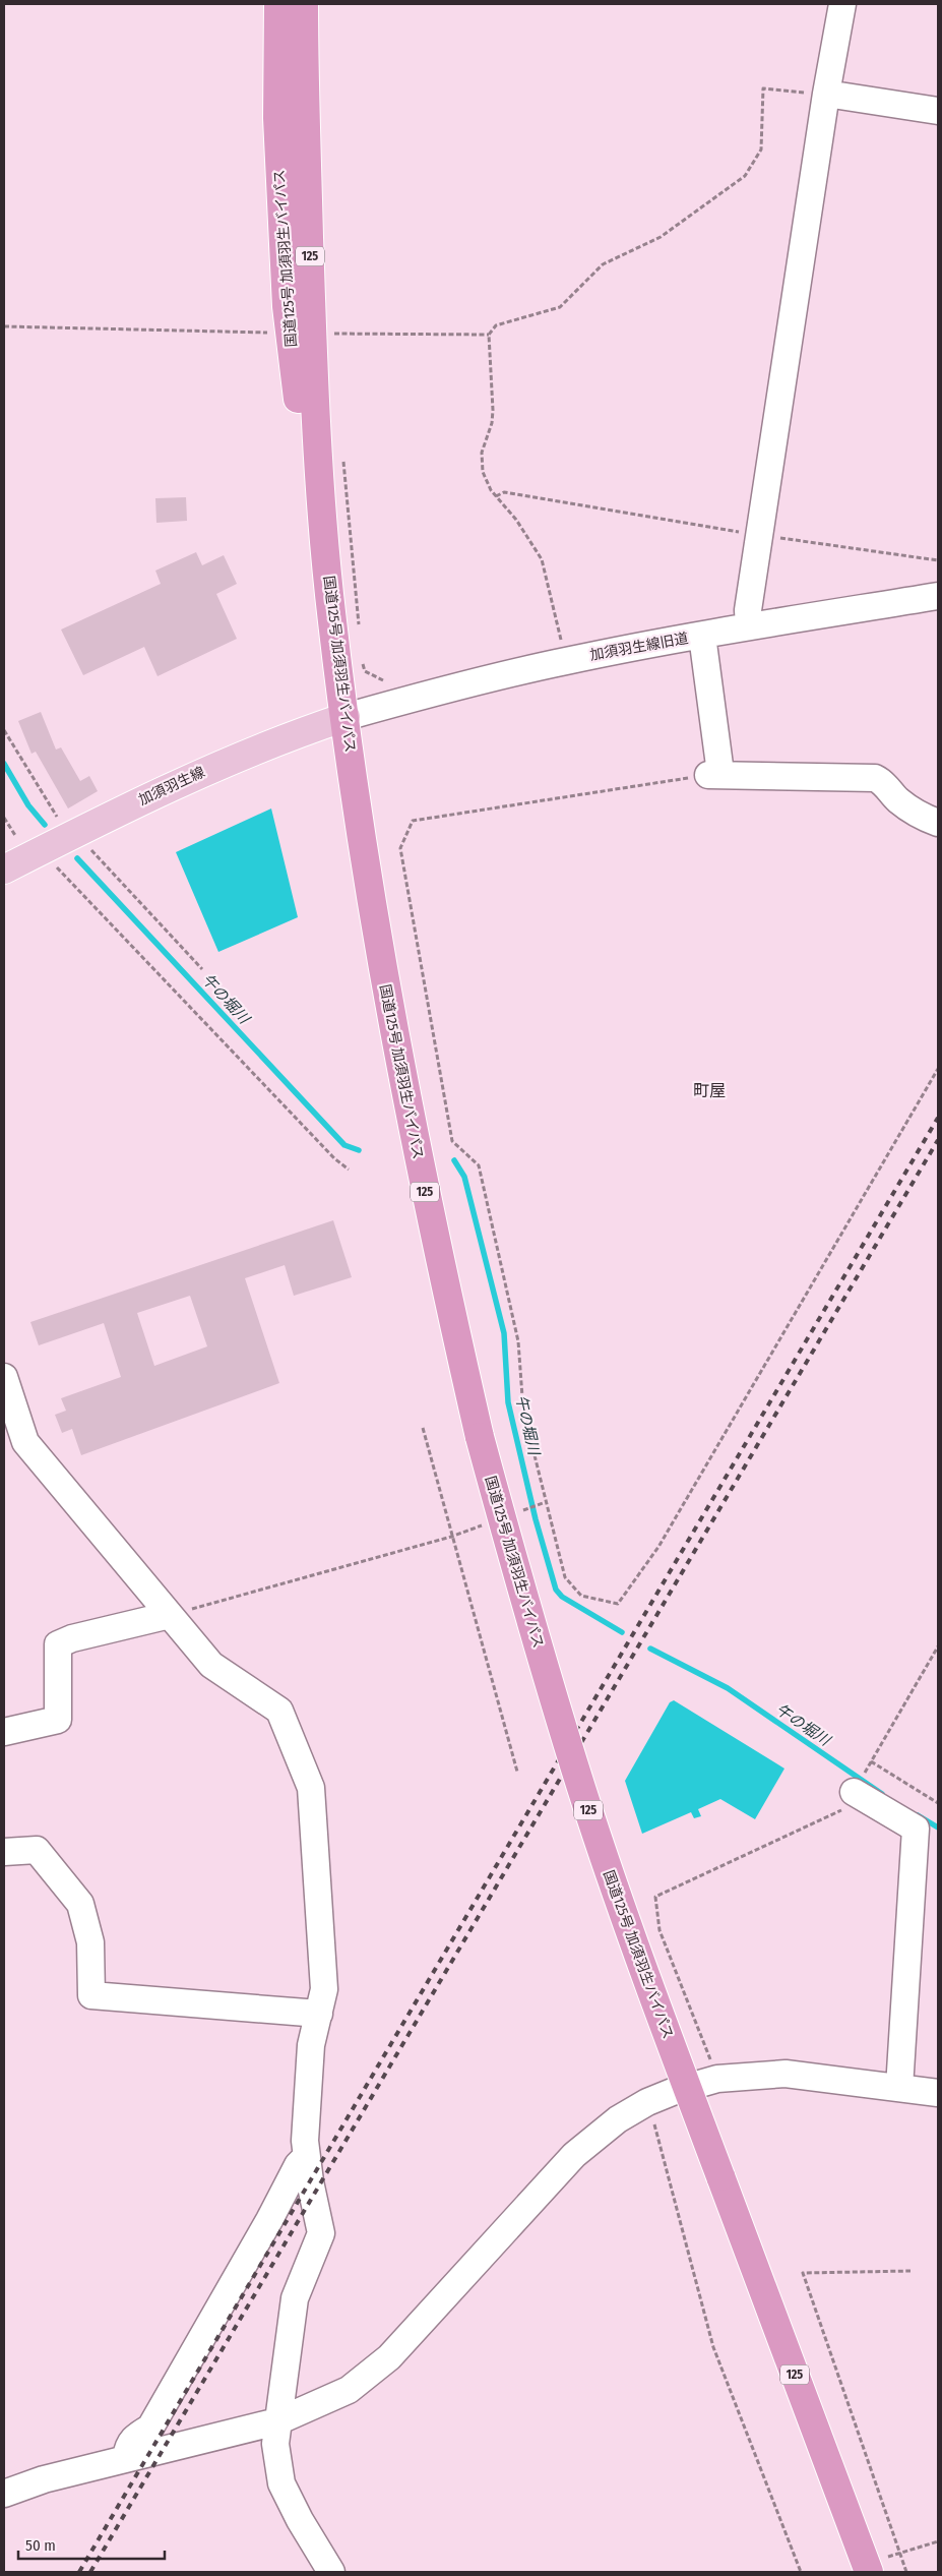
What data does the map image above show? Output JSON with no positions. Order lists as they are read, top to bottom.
{
  "streets": {
    "highway": ["125", "国道125号 加須羽生バイパス"],
    "main road": ["加須羽生線"],
    "street": ["加須羽生線旧道"]
  },
  "crossings": [
    ["国道125号 加須羽生バイパス", "加須羽生線旧道"],
    ["国道125号 加須羽生バイパス", "加須羽生線"],
    ["加須羽生線旧道", "加須羽生線"]
  ],
  "districts": ["町屋"],
  "water": ["午の堀川"],
  "scale_bar": "50 m"
}
